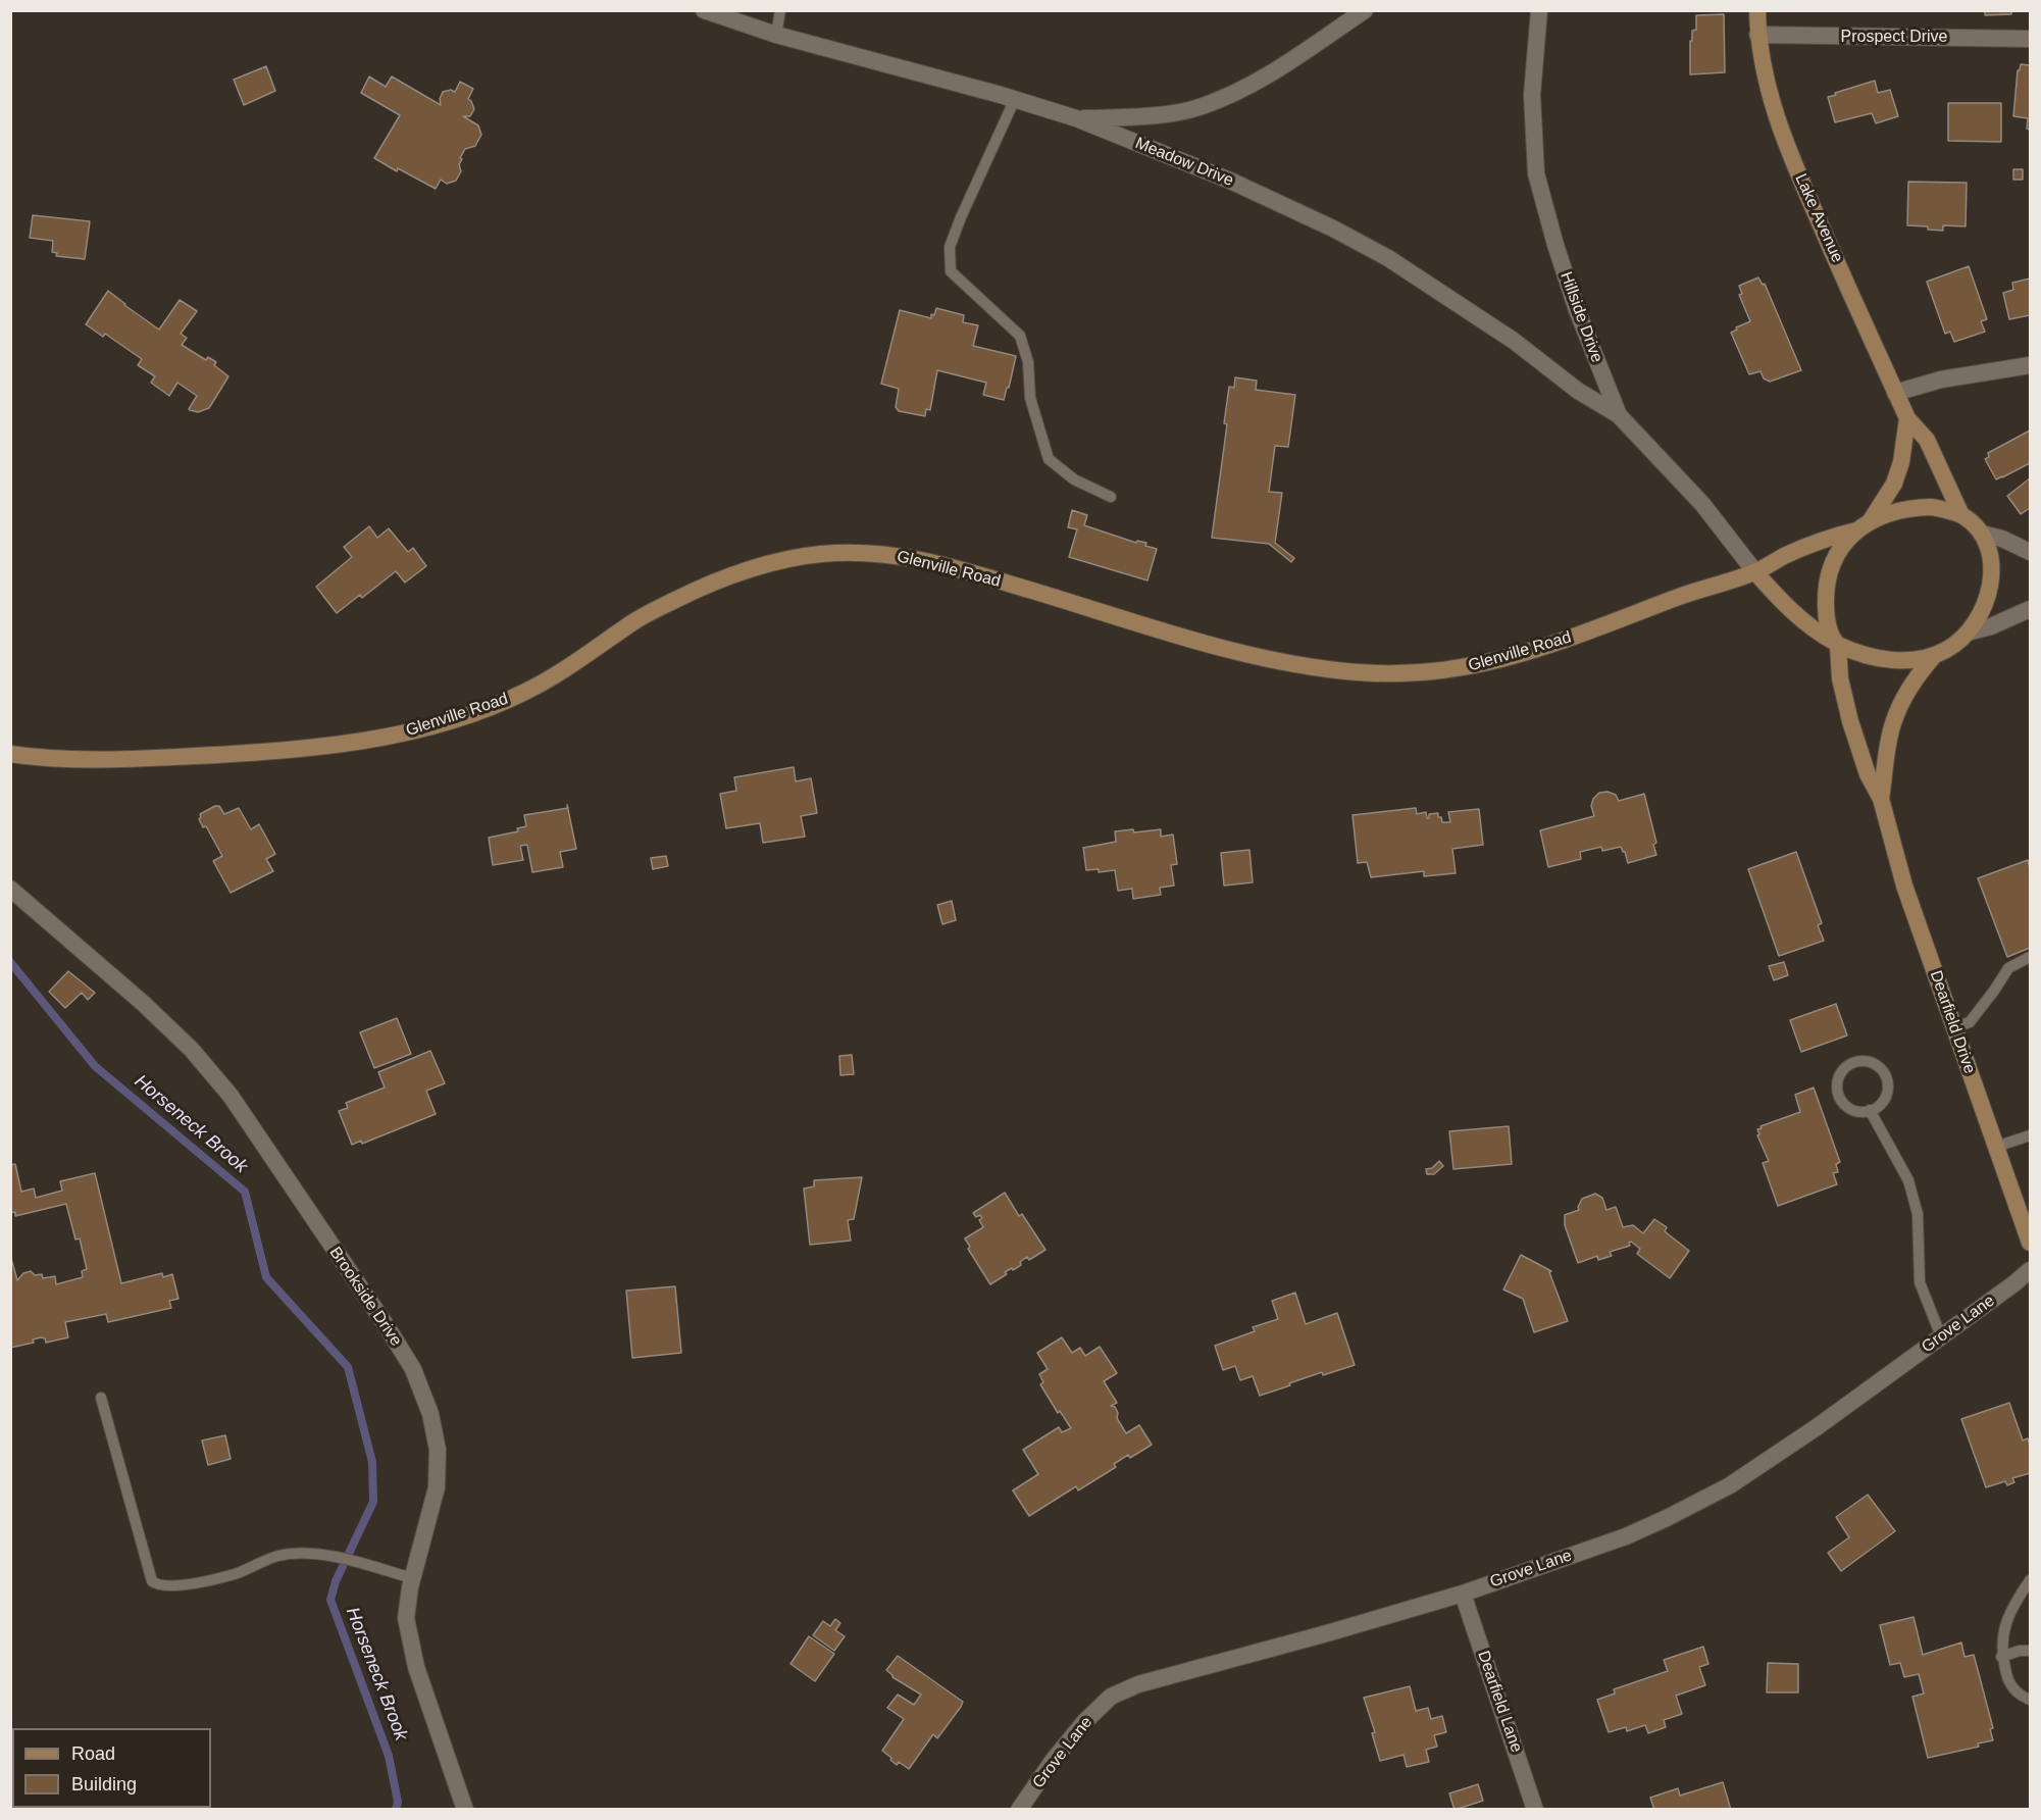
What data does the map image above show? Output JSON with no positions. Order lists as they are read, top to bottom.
{
  "streets": {
    "main road": ["Lake Avenue", "Glenville Road", "Dearfield Drive"],
    "street": [
      "Prospect Drive",
      "Meadow Drive",
      "Hillside Drive",
      "Brookside Drive",
      "Grove Lane",
      "Dearfield Lane"
    ]
  },
  "crossings": [
    ["Prospect Drive", "Lake Avenue"],
    ["Meadow Drive", "Hillside Drive"],
    ["Lake Avenue", "Glenville Road"],
    ["Lake Avenue", "Dearfield Drive"],
    ["Hillside Drive", "Glenville Road"],
    ["Glenville Road", "Dearfield Drive"],
    ["Grove Lane", "Dearfield Lane"]
  ],
  "water": ["Horseneck Brook"],
  "legend": ["Road", "Building"]
}
